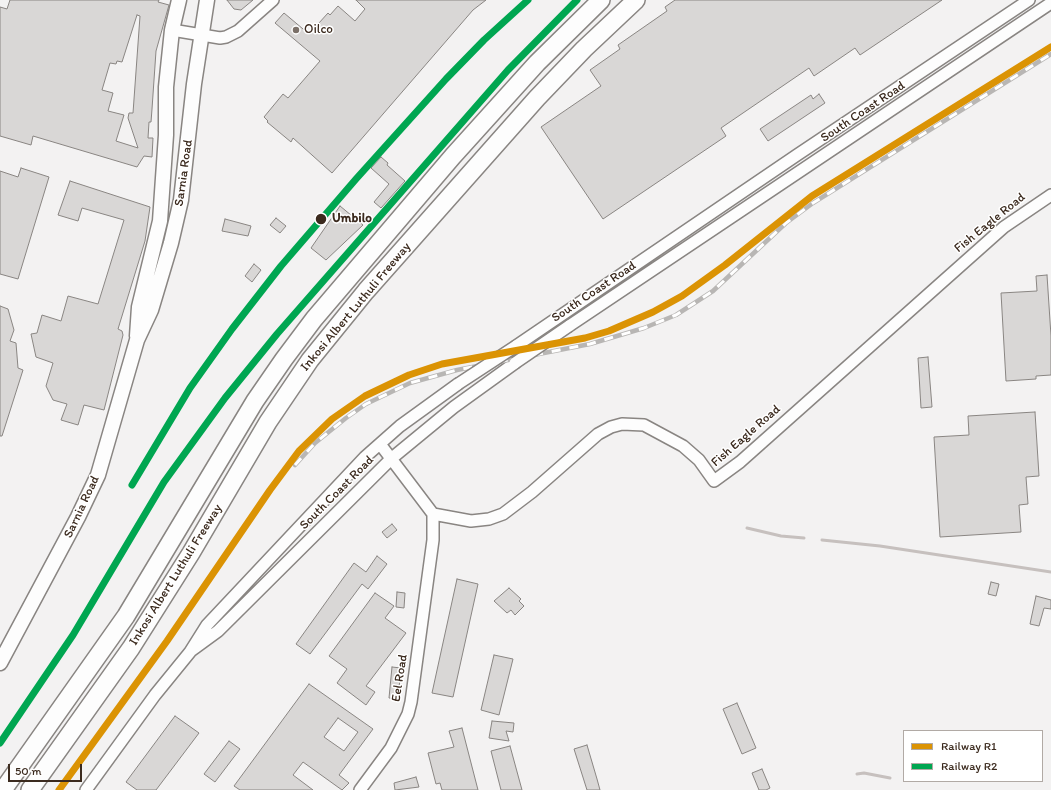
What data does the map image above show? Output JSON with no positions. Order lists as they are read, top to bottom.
{
  "streets": {
    "highway": ["Inkosi Albert Luthuli Freeway"],
    "main road": ["Sarnia Road"],
    "street": ["South Coast Road", "Fish Eagle Road", "Eel Road"]
  },
  "crossings": [
    ["Fish Eagle Road", "Eel Road"]
  ],
  "places": ["Oilco", "Umbilo"],
  "lines": ["rail line R2", "rail line R1"],
  "legend": ["Railway R1", "Railway R2"],
  "scale_bar": "50 m"
}
